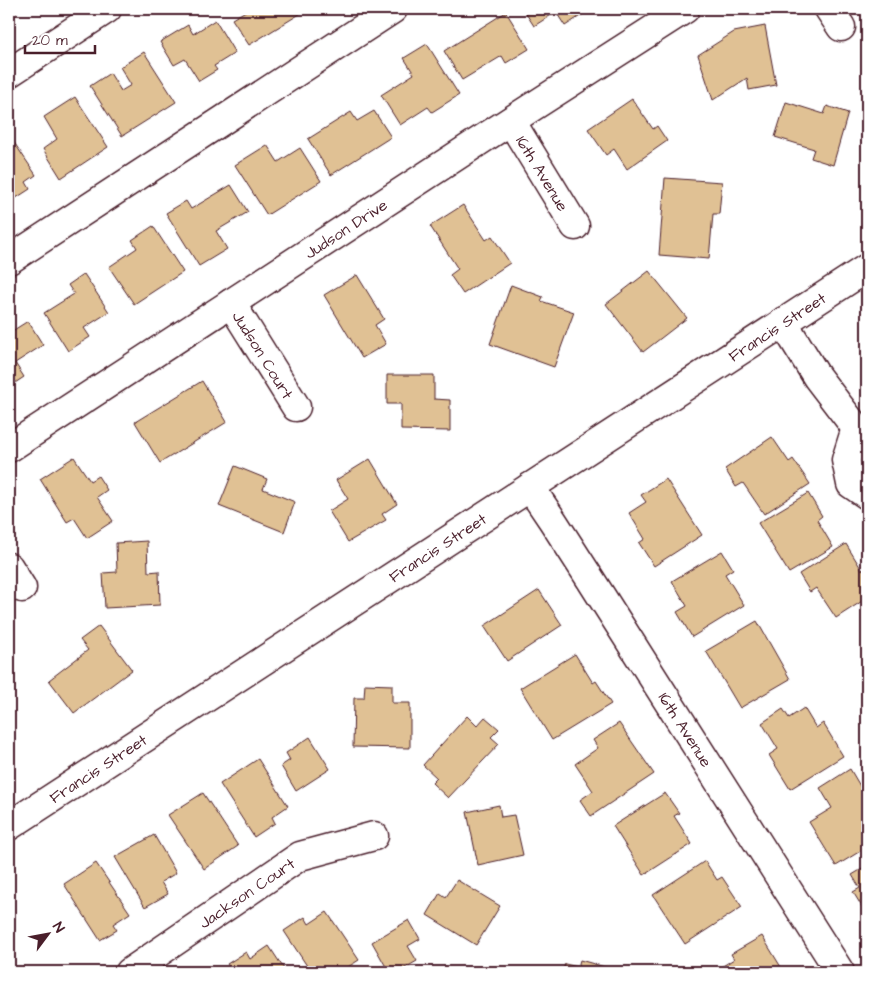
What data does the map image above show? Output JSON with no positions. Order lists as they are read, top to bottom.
{
  "streets": {
    "street": [
      "16th Avenue",
      "Judson Drive",
      "Francis Street",
      "Judson Court",
      "Jackson Court"
    ]
  },
  "crossings": [
    ["16th Avenue", "Judson Drive"],
    ["16th Avenue", "Francis Street"],
    ["Judson Drive", "Judson Court"]
  ],
  "scale_bar": "20 m",
  "north": "top right"
}
